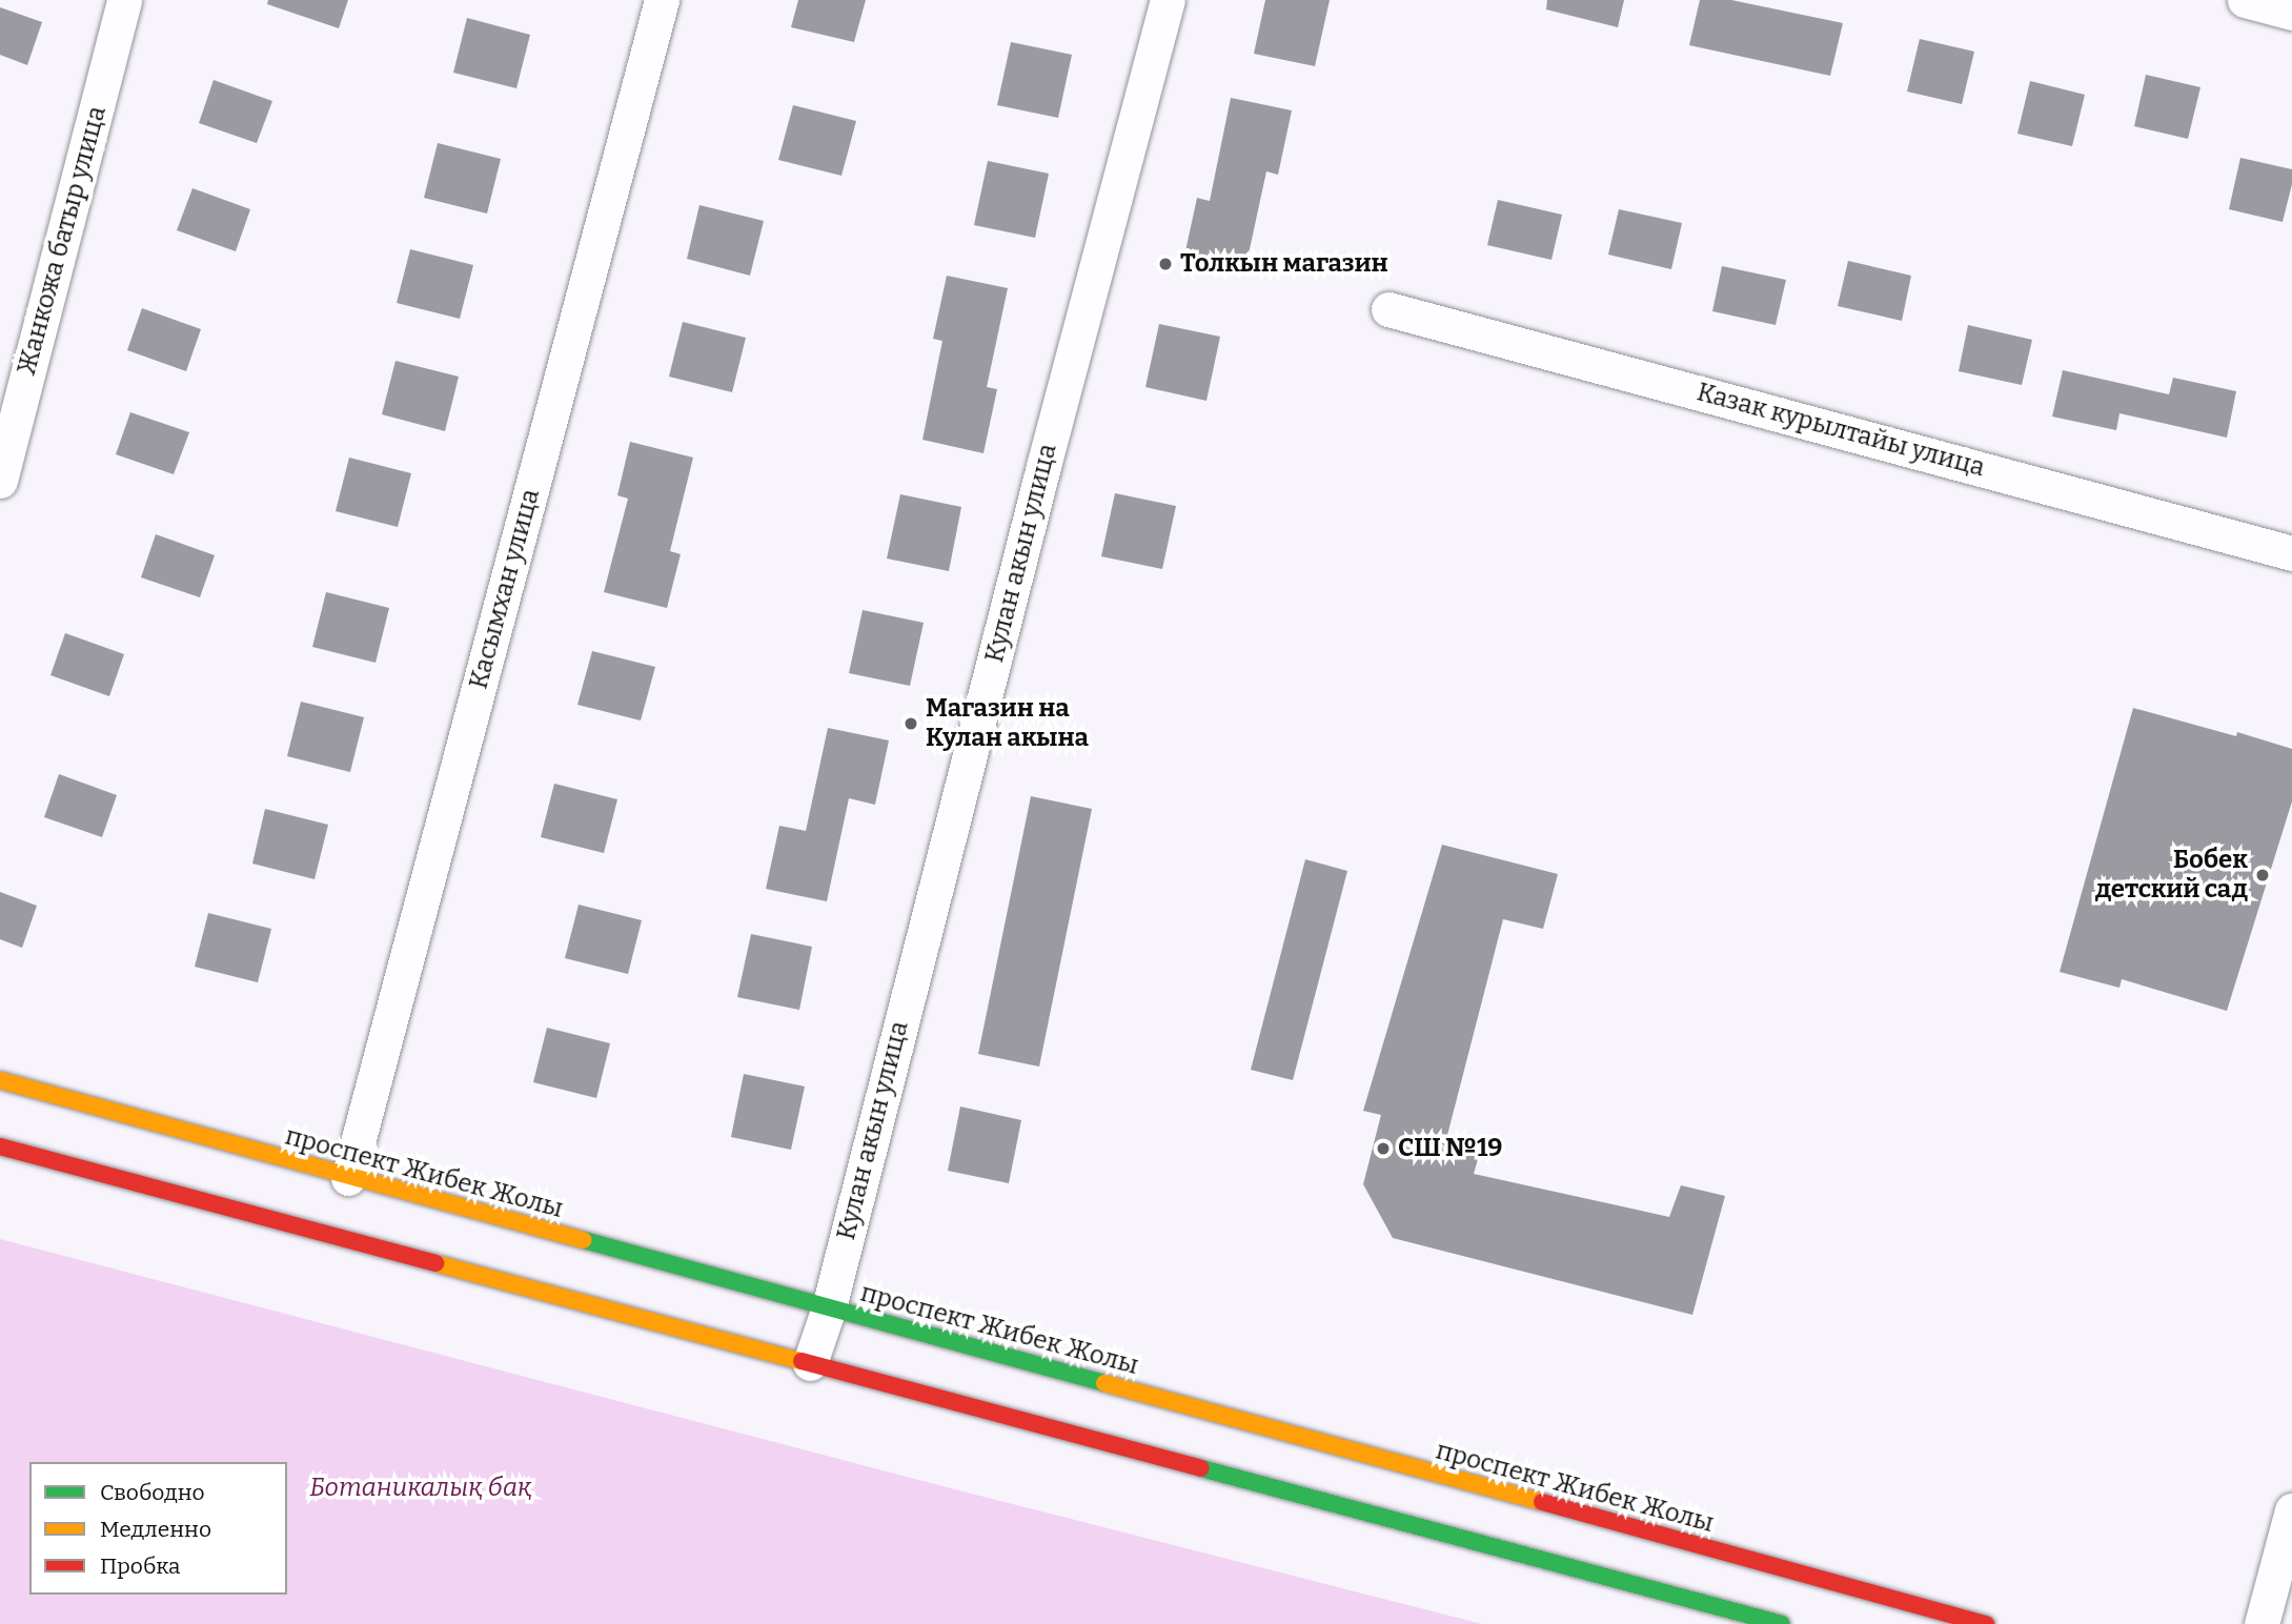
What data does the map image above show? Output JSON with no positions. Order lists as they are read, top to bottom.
{
  "streets": {
    "street": [
      "Жанкожа батыр улица",
      "Казак курылтайы улица",
      "Кулан акын улица",
      "Касымхан улица",
      "проспект Жибек Жолы"
    ]
  },
  "crossings": [
    ["Кулан акын улица", "проспект Жибек Жолы"],
    ["Касымхан улица", "проспект Жибек Жолы"]
  ],
  "parks": ["Ботаникалық бақ"],
  "places": [
    "Толкын магазин",
    "Магазин на Кулан акына",
    "Бобек детский сад",
    "СШ №19"
  ],
  "legend": ["Свободно", "Медленно", "Пробка"]
}
